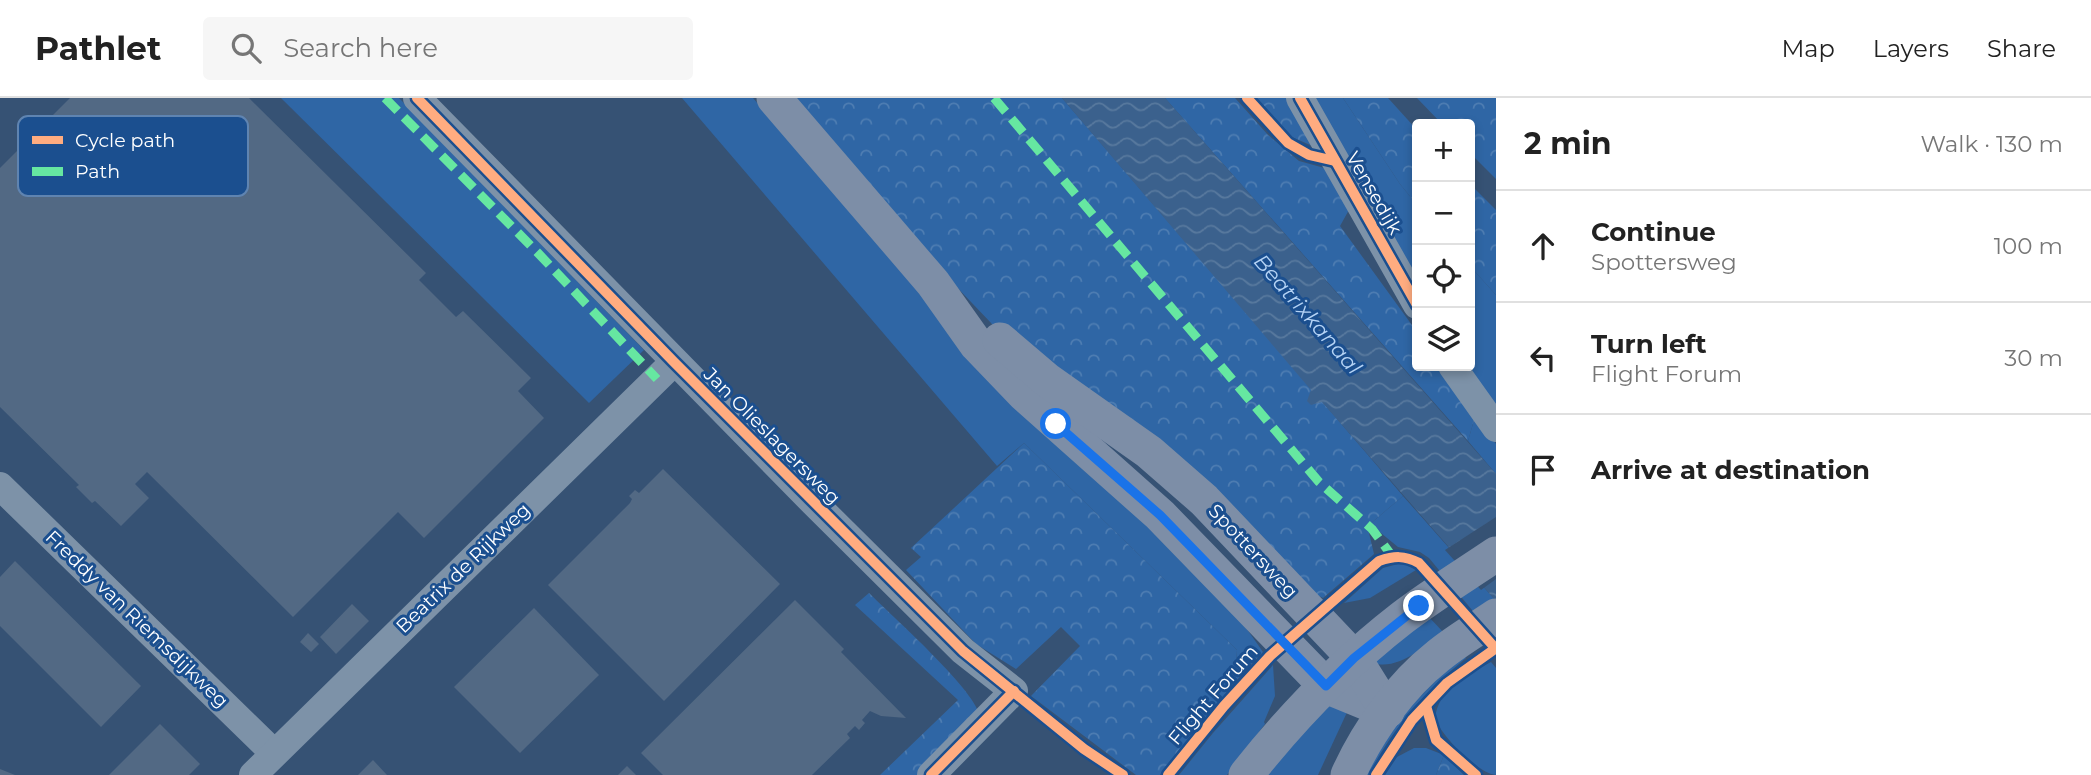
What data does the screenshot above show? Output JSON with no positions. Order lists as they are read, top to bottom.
{
  "streets": {
    "main road": ["Spottersweg"],
    "street": [
      "Vensedijk",
      "Jan Olieslagersweg",
      "Beatrix de Rijkweg",
      "Freddy van Riemsdijkweg"
    ],
    "cycle path": ["Flight Forum"]
  },
  "crossings": [
    ["Jan Olieslagersweg", "Beatrix de Rijkweg"],
    ["Beatrix de Rijkweg", "Freddy van Riemsdijkweg"]
  ],
  "water": ["Beatrixkanaal"],
  "legend": ["Cycle path", "Path"],
  "page": {
    "header": "Pathlet",
    "search": "Search here",
    "nav": ["Map", "Layers", "Share"],
    "heading": ["2 min", "Walk · 130 m"],
    "map_buttons": ["+", "−"],
    "list": [
      ["Continue", "Spottersweg", "100 m"],
      ["Turn left", "Flight Forum", "30 m"],
      "Arrive at destination"
    ]
  }
}
